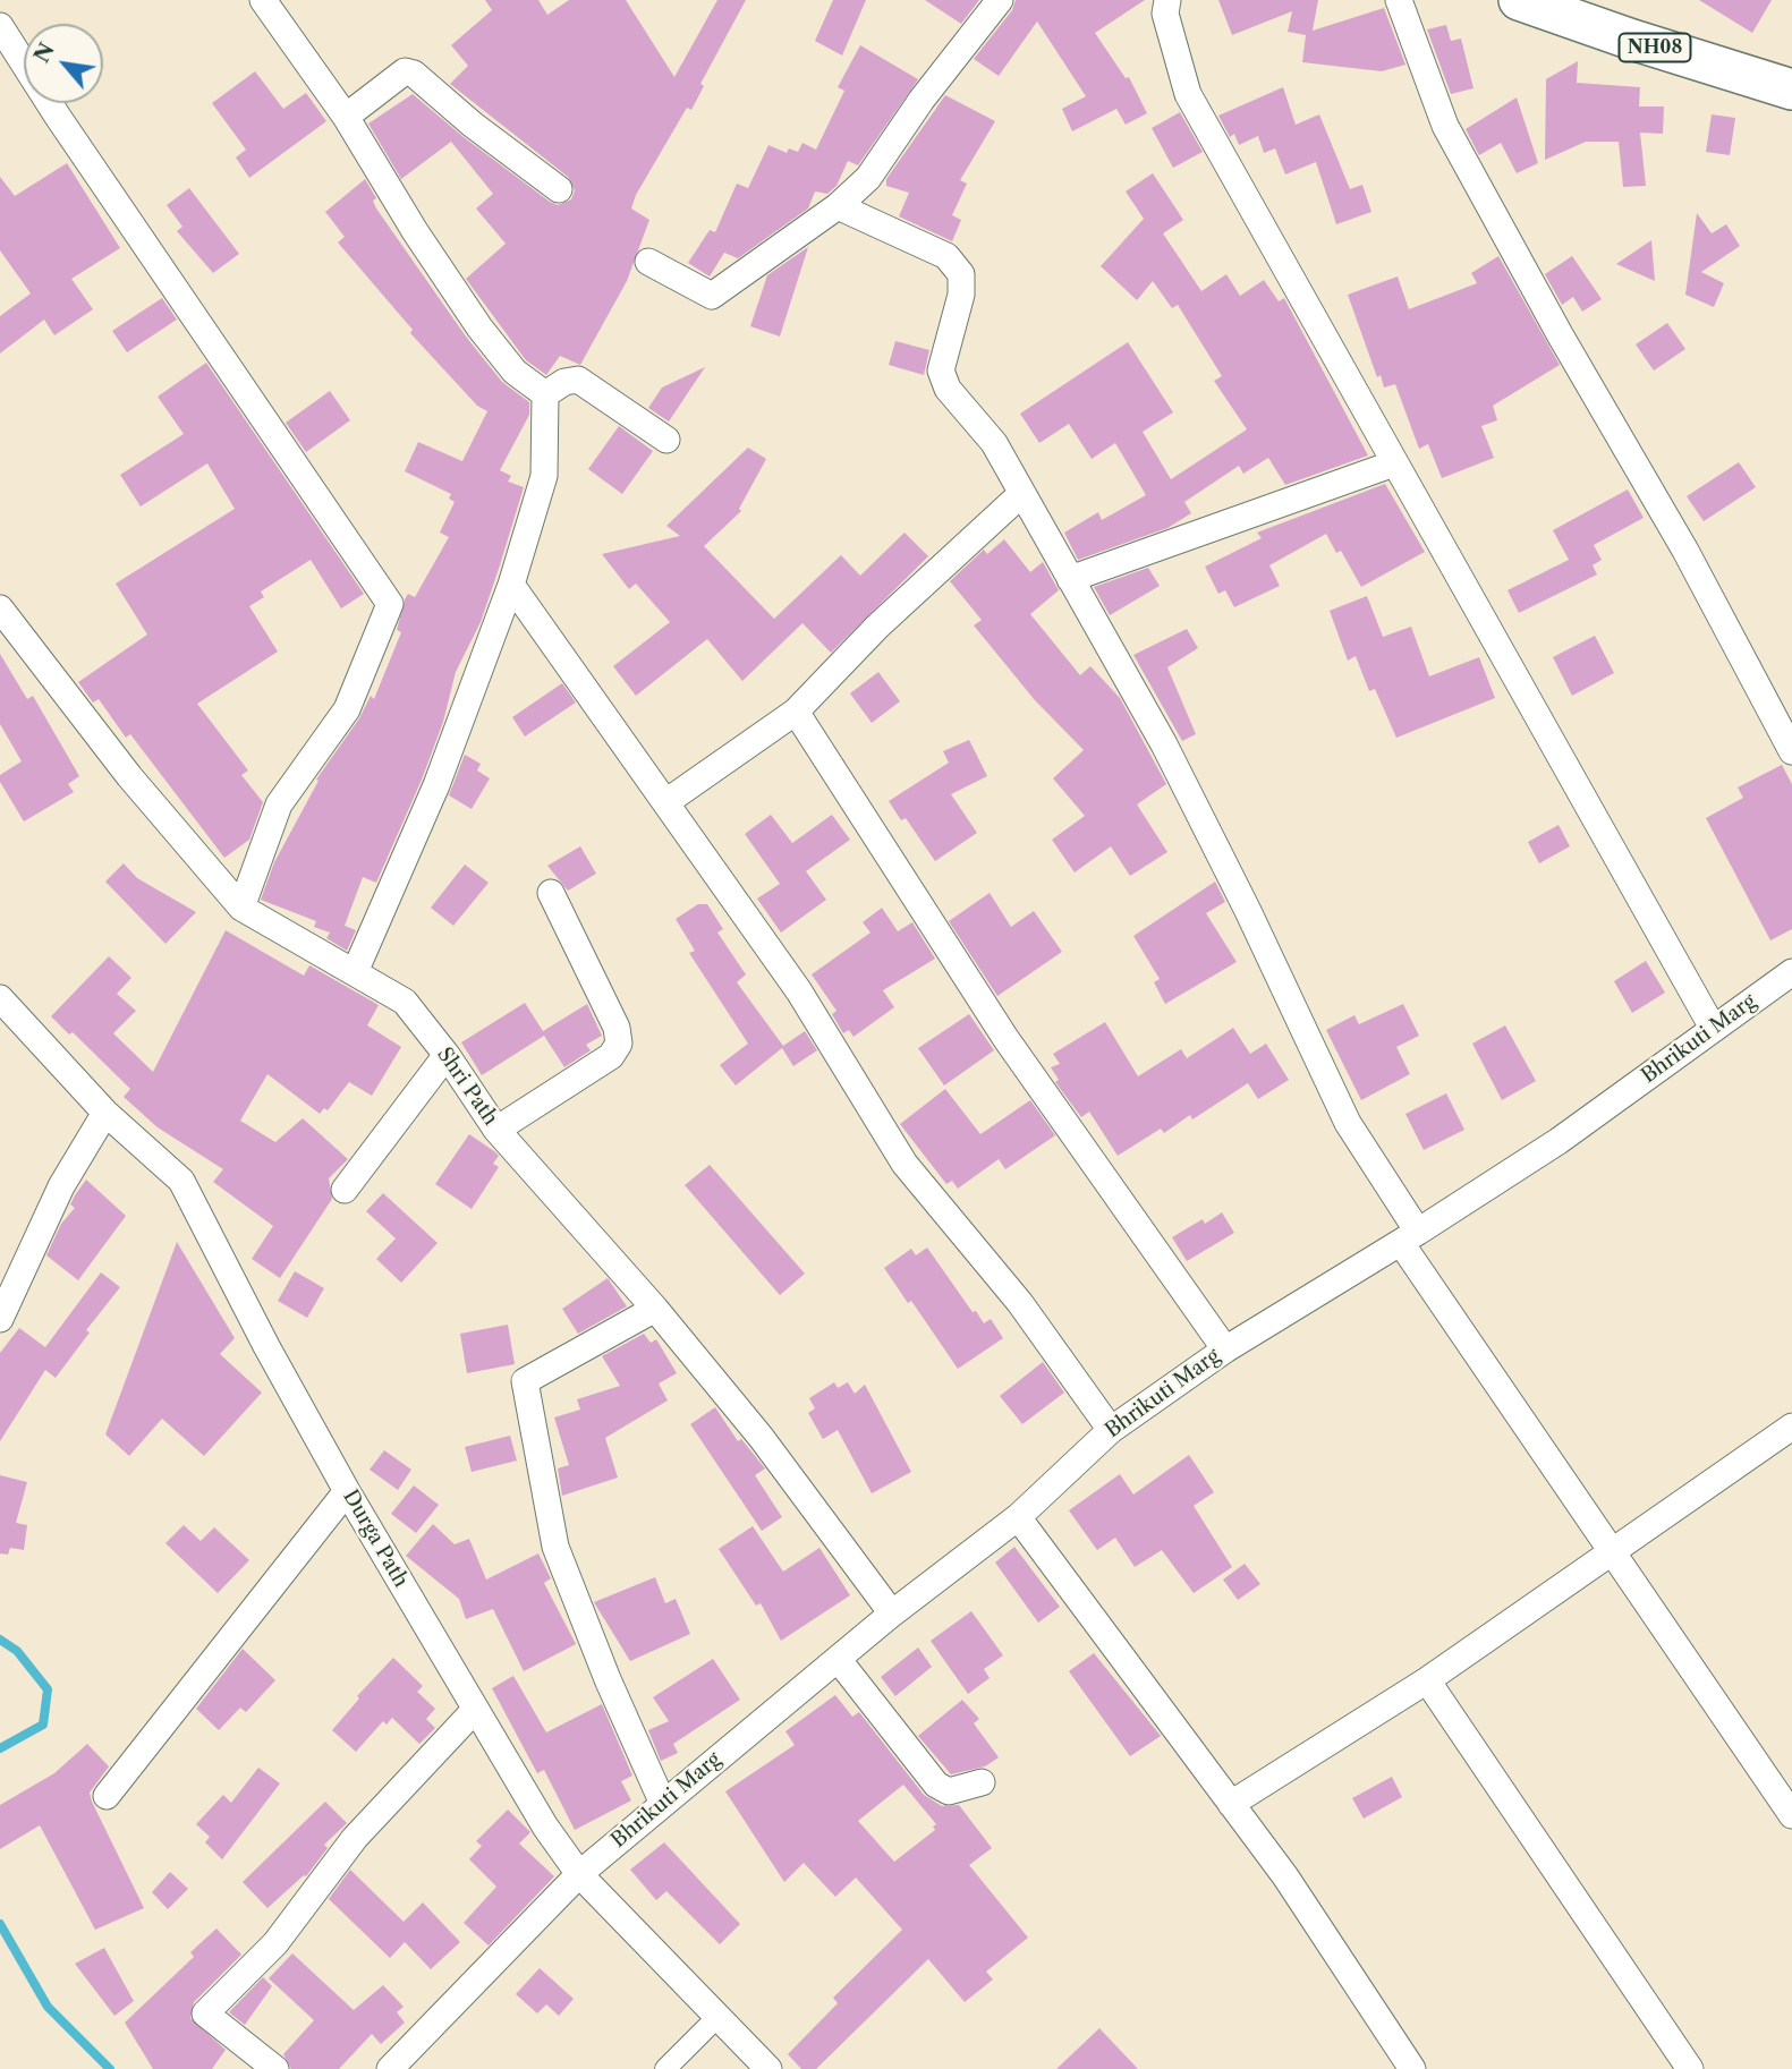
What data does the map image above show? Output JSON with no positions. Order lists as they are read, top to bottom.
{
  "streets": {
    "main road": ["NH08"],
    "street": ["Bhrikuti Marg", "Shri Path", "Durga Path"]
  },
  "crossings": [
    ["Bhrikuti Marg", "Shri Path"],
    ["Bhrikuti Marg", "Durga Path"]
  ],
  "north": "top left"
}
